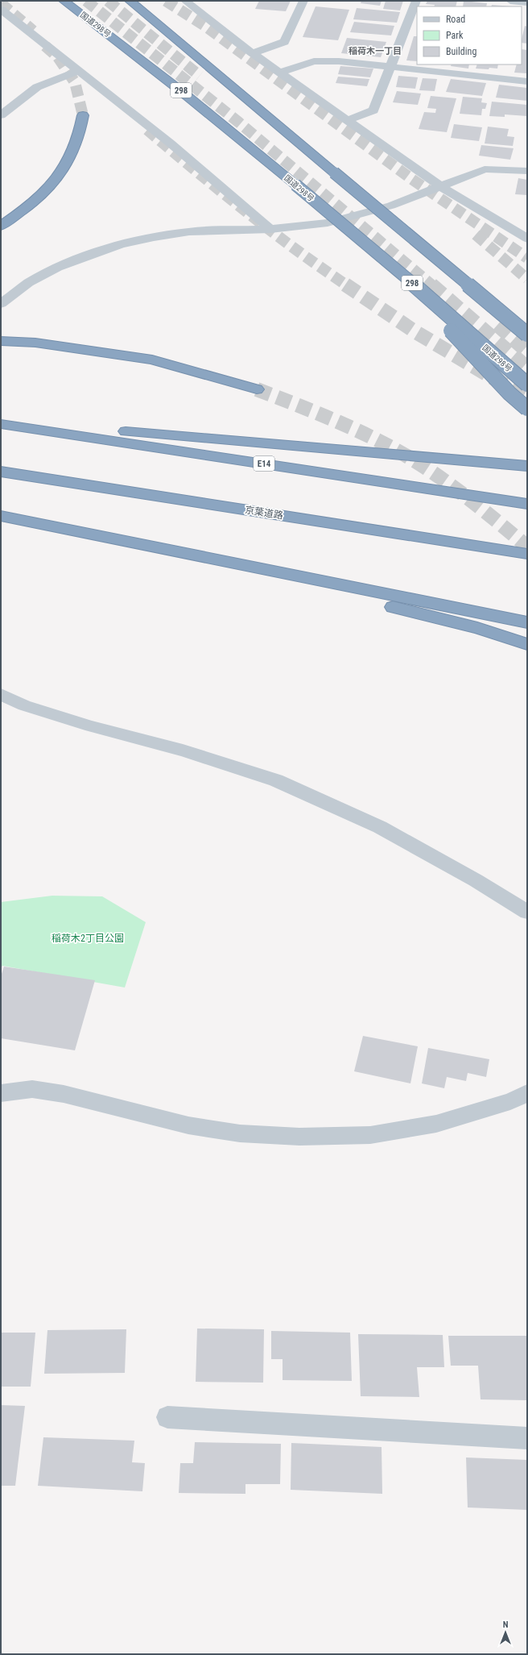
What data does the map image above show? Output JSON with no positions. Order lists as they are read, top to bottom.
{
  "streets": {
    "highway": [
      "国道298号",
      "298",
      "E14",
      "京葉道路"
    ]
  },
  "crossings": [
    ["国道298号", "298"]
  ],
  "districts": ["稲荷木一丁目"],
  "parks": ["稲荷木2丁目公園"],
  "legend": ["Road", "Park", "Building"],
  "north": "top"
}
